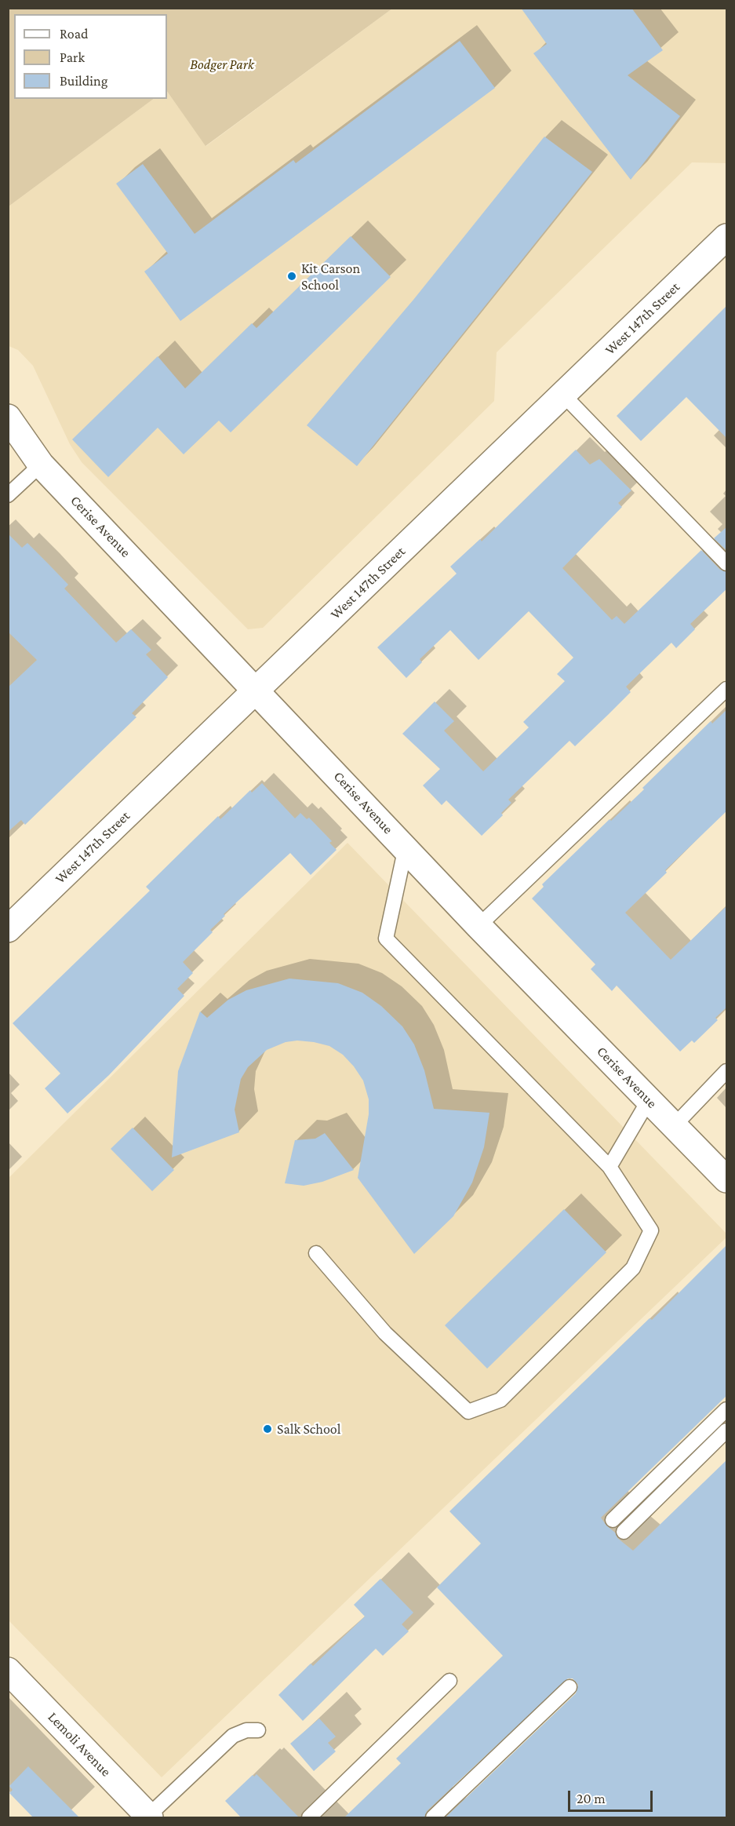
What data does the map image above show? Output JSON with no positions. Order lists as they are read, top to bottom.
{
  "streets": {
    "street": ["West 147th Street", "Cerise Avenue", "Lemoli Avenue"]
  },
  "crossings": [
    ["West 147th Street", "Cerise Avenue"]
  ],
  "parks": ["Bodger Park"],
  "places": ["Kit Carson School", "Salk School"],
  "legend": ["Road", "Park", "Building"],
  "scale_bar": "20 m"
}
